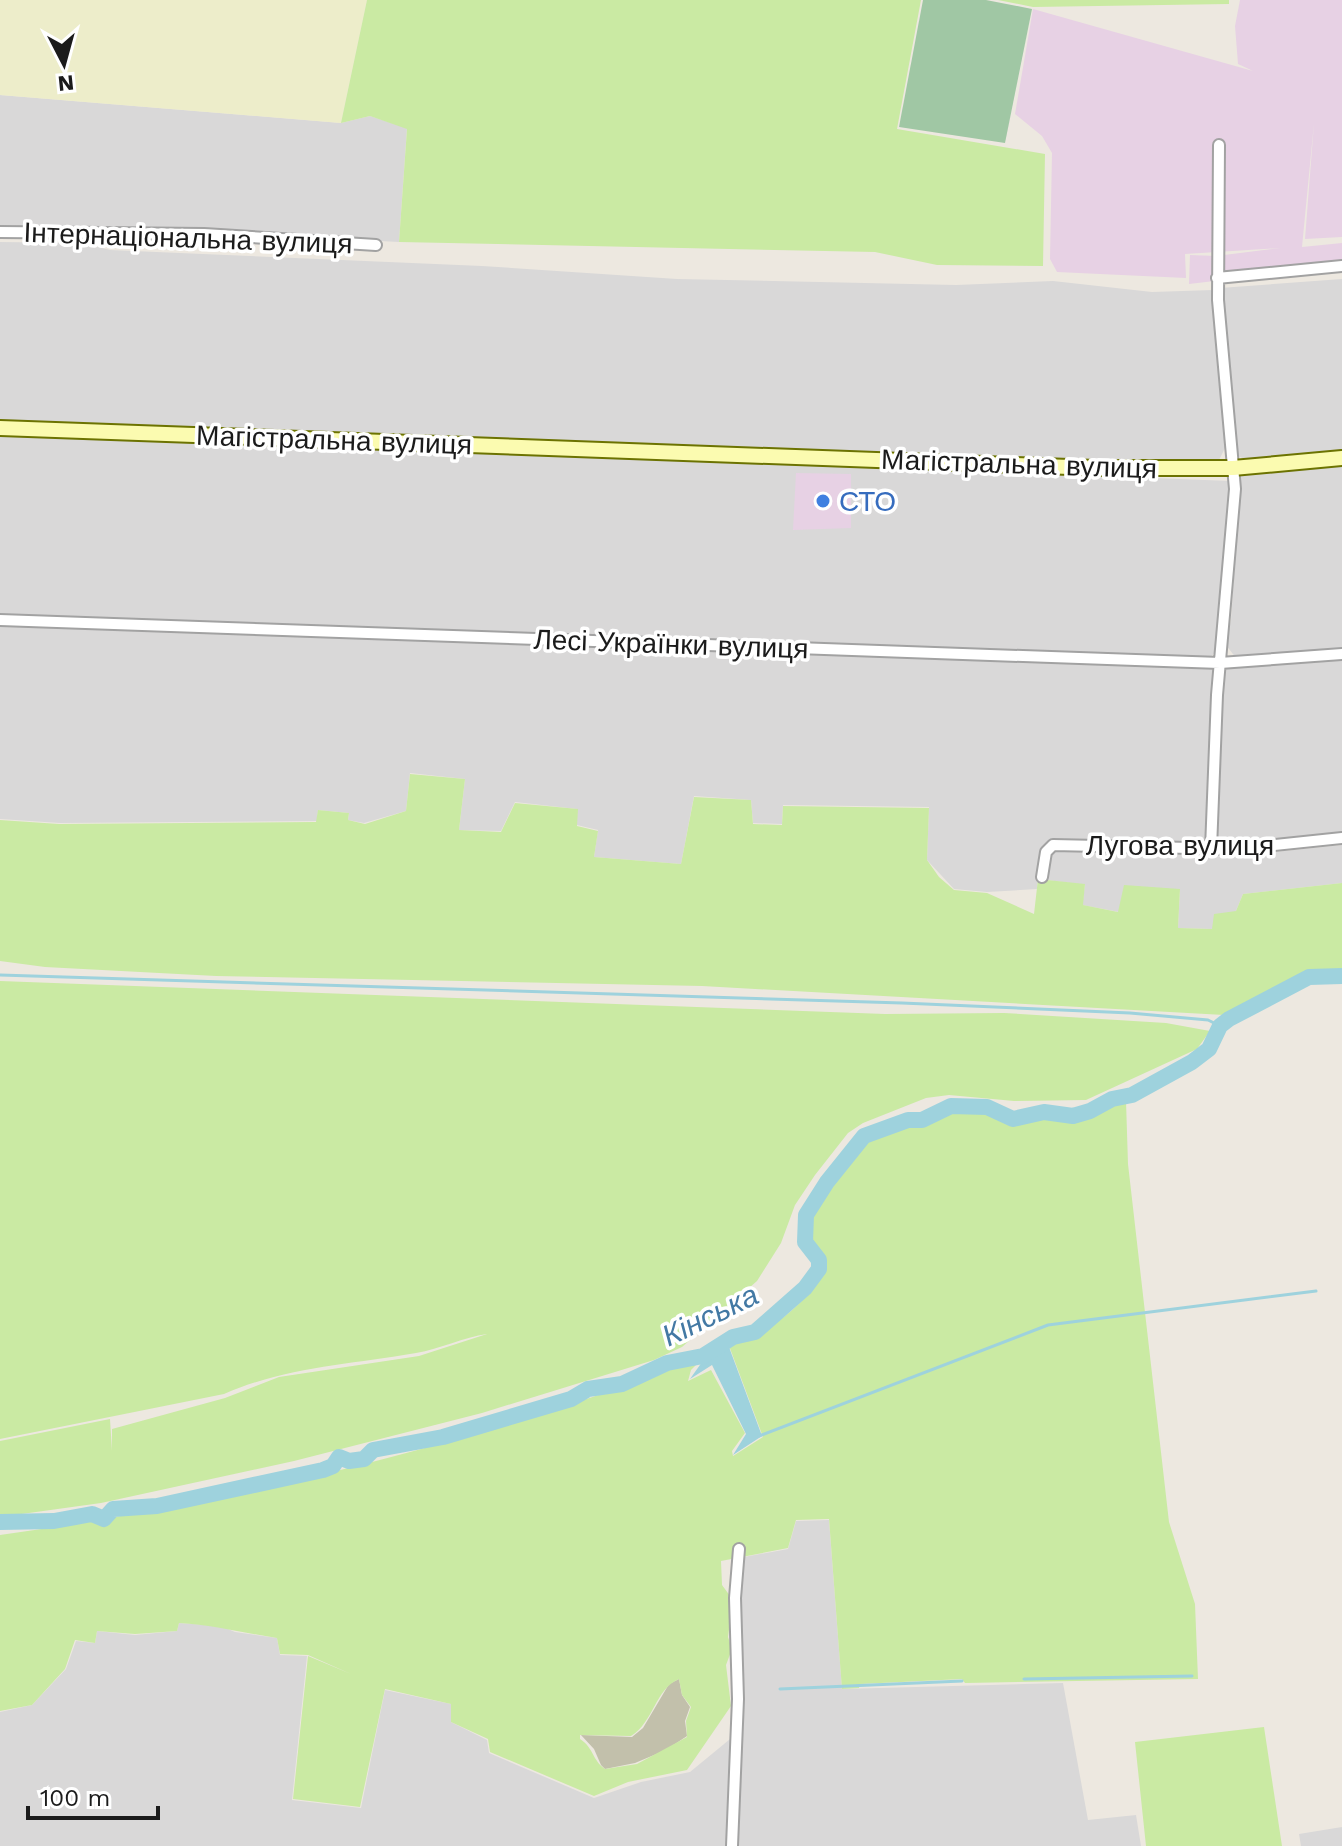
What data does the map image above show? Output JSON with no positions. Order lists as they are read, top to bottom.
{
  "streets": {
    "main road": ["Магістральна вулиця"],
    "street": ["Інтернаціональна вулиця", "Лесі Українки вулиця", "Лугова вулиця"]
  },
  "water": ["Кінська"],
  "places": ["СТО"],
  "scale_bar": "100 m",
  "north": "bottom"
}
